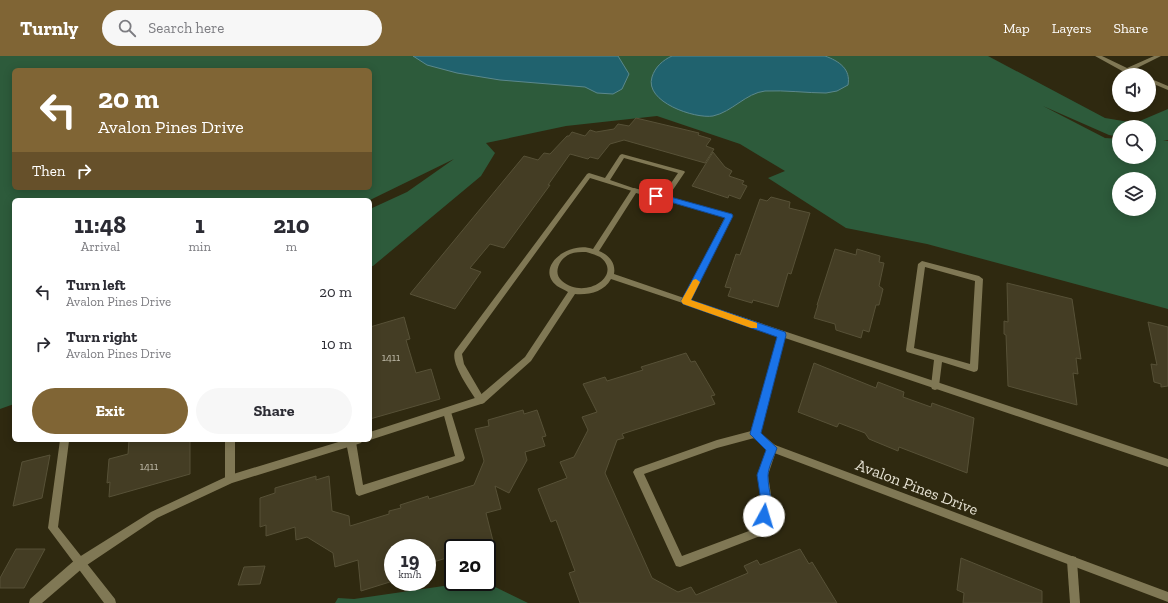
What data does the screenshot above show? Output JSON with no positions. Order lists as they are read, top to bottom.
{
  "streets": {
    "street": ["Avalon Pines Drive"]
  },
  "house_numbers": ["1411", "1411"],
  "page": {
    "header": "Turnly",
    "search": "Search here",
    "nav": ["Map", "Layers", "Share"],
    "turn": ["20 m", "Avalon Pines Drive"],
    "then": "Then",
    "eta": [
      "11:48",
      "Arrival",
      "1",
      "min",
      "210",
      "m"
    ],
    "list": [
      {
        "name": "Turn left",
        "note": "Avalon Pines Drive",
        "value": "20 m"
      },
      {
        "name": "Turn right",
        "note": "Avalon Pines Drive",
        "value": "10 m"
      }
    ],
    "buttons": ["Exit", "Share"],
    "speed": "19 km/h",
    "limit": "20"
  }
}
